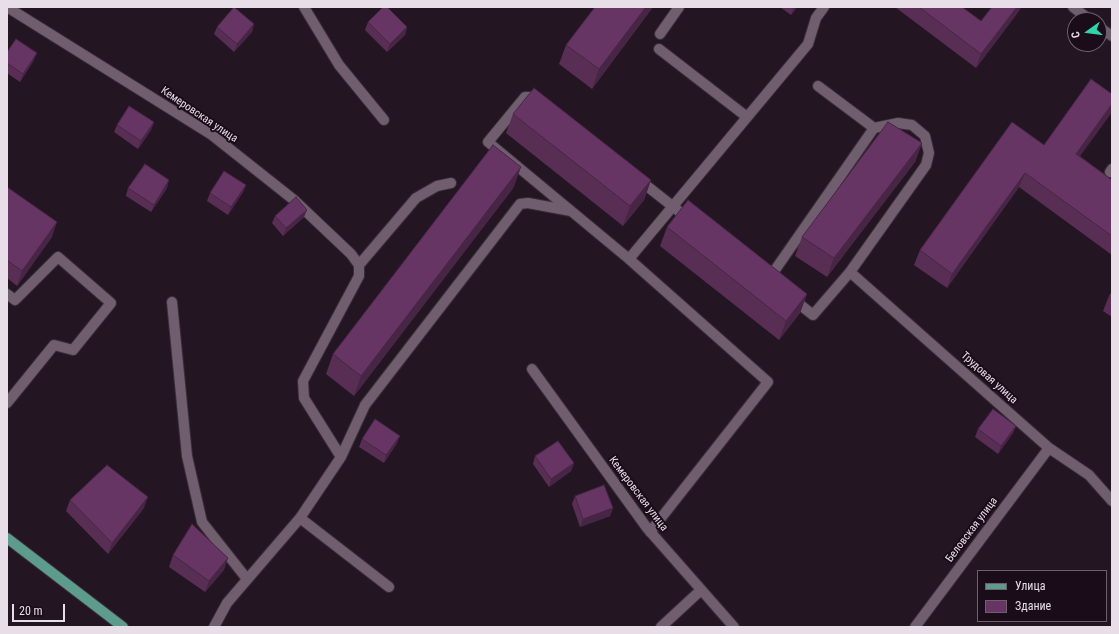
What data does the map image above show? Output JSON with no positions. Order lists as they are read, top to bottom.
{
  "streets": {
    "street": ["Кемеровская улица", "Трудовая улица", "Беловская улица"]
  },
  "crossings": [
    ["Трудовая улица", "Беловская улица"]
  ],
  "legend": ["Улица", "Здание"],
  "scale_bar": "20 m",
  "north": "left"
}
